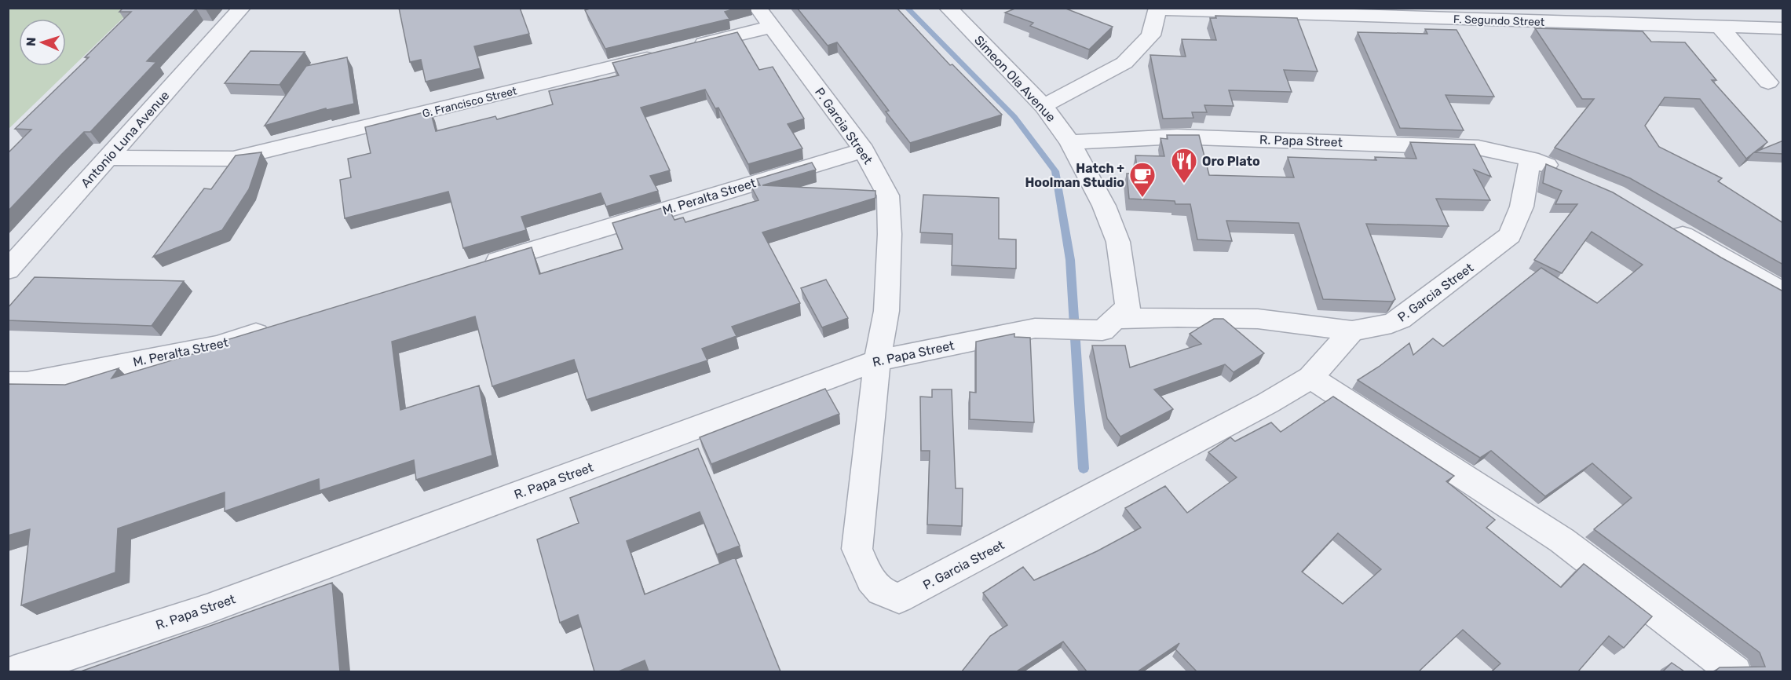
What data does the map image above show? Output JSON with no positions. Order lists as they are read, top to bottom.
{
  "streets": {
    "street": [
      "F. Segundo Street",
      "Simeon Ola Avenue",
      "G. Francisco Street",
      "P. Garcia Street",
      "Antonio Luna Avenue",
      "R. Papa Street",
      "M. Peralta Street"
    ]
  },
  "crossings": [
    ["Simeon Ola Avenue", "R. Papa Street"],
    ["G. Francisco Street", "Antonio Luna Avenue"],
    ["P. Garcia Street", "R. Papa Street"],
    ["P. Garcia Street", "M. Peralta Street"]
  ],
  "places": {
    "restaurant": ["Oro Plato"],
    "cafe": ["Hatch + Hoolman Studio"]
  },
  "north": "left"
}
